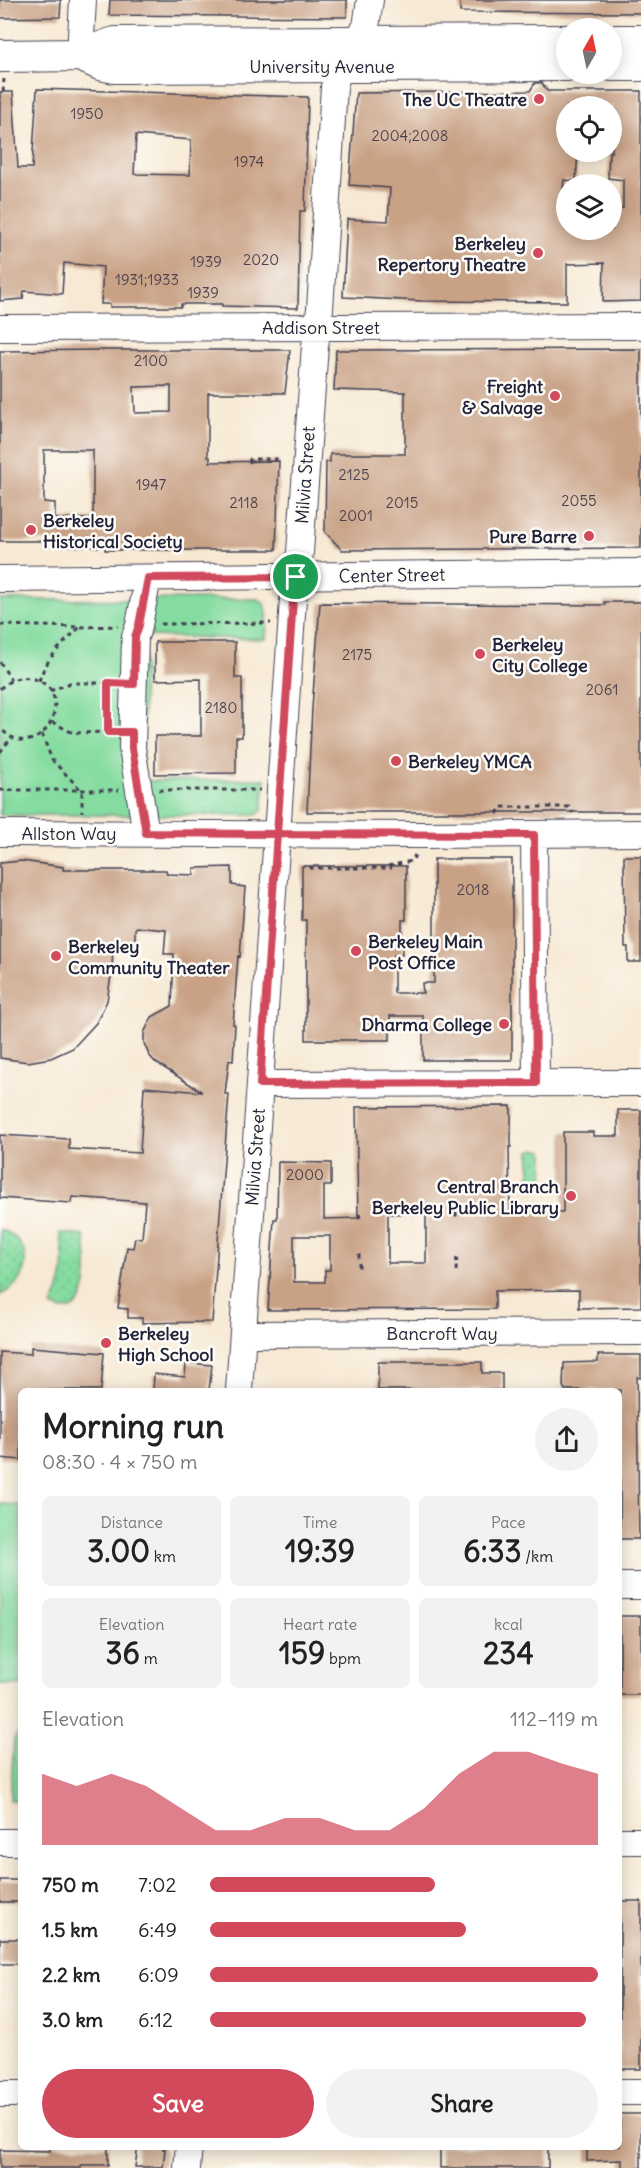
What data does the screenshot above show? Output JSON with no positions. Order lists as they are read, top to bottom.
{
  "streets": {
    "main road": ["University Avenue"],
    "street": [
      "Addison Street",
      "Milvia Street",
      "Center Street",
      "Allston Way",
      "Bancroft Way"
    ]
  },
  "crossings": [
    ["University Avenue", "Milvia Street"],
    ["Addison Street", "Milvia Street"],
    ["Milvia Street", "Center Street"],
    ["Milvia Street", "Allston Way"],
    ["Milvia Street", "Bancroft Way"]
  ],
  "places": [
    "The UC Theatre",
    "Berkeley Repertory Theatre",
    "Freight & Salvage",
    "Berkeley Historical Society",
    "Pure Barre",
    "Berkeley City College",
    "Berkeley YMCA",
    "Berkeley Main Post Office",
    "Berkeley Community Theater",
    "Dharma College",
    "Central Branch Berkeley Public Library",
    "Berkeley High School"
  ],
  "house_numbers": [
    "1950",
    "2004;2008",
    "1974",
    "2020",
    "1939",
    "1931;1933",
    "1939",
    "2100",
    "2125",
    "1947",
    "2055",
    "2118",
    "2015",
    "2001",
    "2175",
    "2061",
    "2180",
    "2018",
    "2000"
  ],
  "north": "top",
  "page": {
    "heading": ["Morning run", "08:30 · 4 × 750 m"],
    "stats": [
      ["Distance", "3.00 km"],
      ["Time", "19:39"],
      ["Pace", "6:33 /km"],
      ["Elevation", "36 m"],
      ["Heart rate", "159 bpm"],
      ["kcal", "234"]
    ],
    "chart": ["Elevation", "112–119 m"],
    "list": [
      {
        "name": "750 m",
        "note": "7:02"
      },
      {
        "name": "1.5 km",
        "note": "6:49"
      },
      {
        "name": "2.2 km",
        "note": "6:09"
      },
      {
        "name": "3.0 km",
        "note": "6:12"
      }
    ],
    "buttons": ["Save", "Share"]
  }
}
